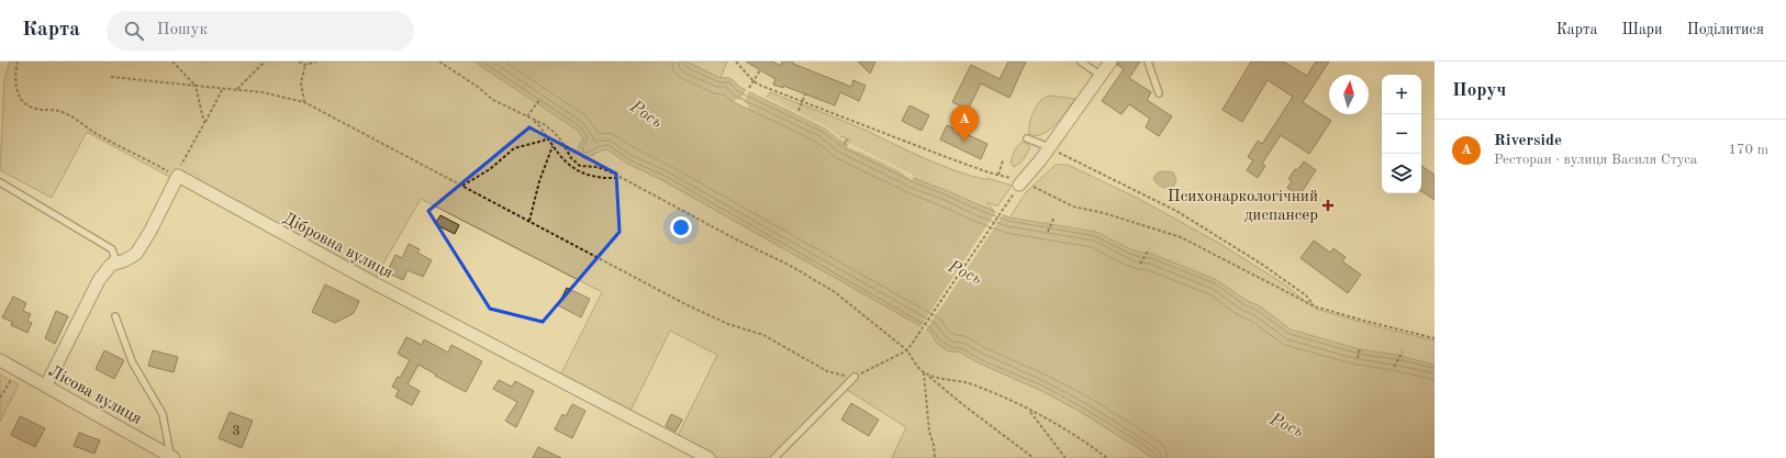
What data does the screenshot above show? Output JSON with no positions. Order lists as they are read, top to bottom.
{
  "streets": {
    "street": ["Дібровна вулиця", "Лісова вулиця"]
  },
  "water": ["Рось"],
  "places": {
    "health": ["Психонаркологічний диспансер"]
  },
  "house_numbers": ["3"],
  "north": "top",
  "page": {
    "header": "Карта",
    "search": "Пошук",
    "nav": ["Карта", "Шари", "Поділитися"],
    "heading": "Поруч",
    "map_buttons": ["+", "−"],
    "pins": "A",
    "list": [
      {
        "mark": "A",
        "name": "Riverside",
        "note": "Ресторан · вулиця Василя Стуса",
        "value": "170 m"
      }
    ]
  }
}
